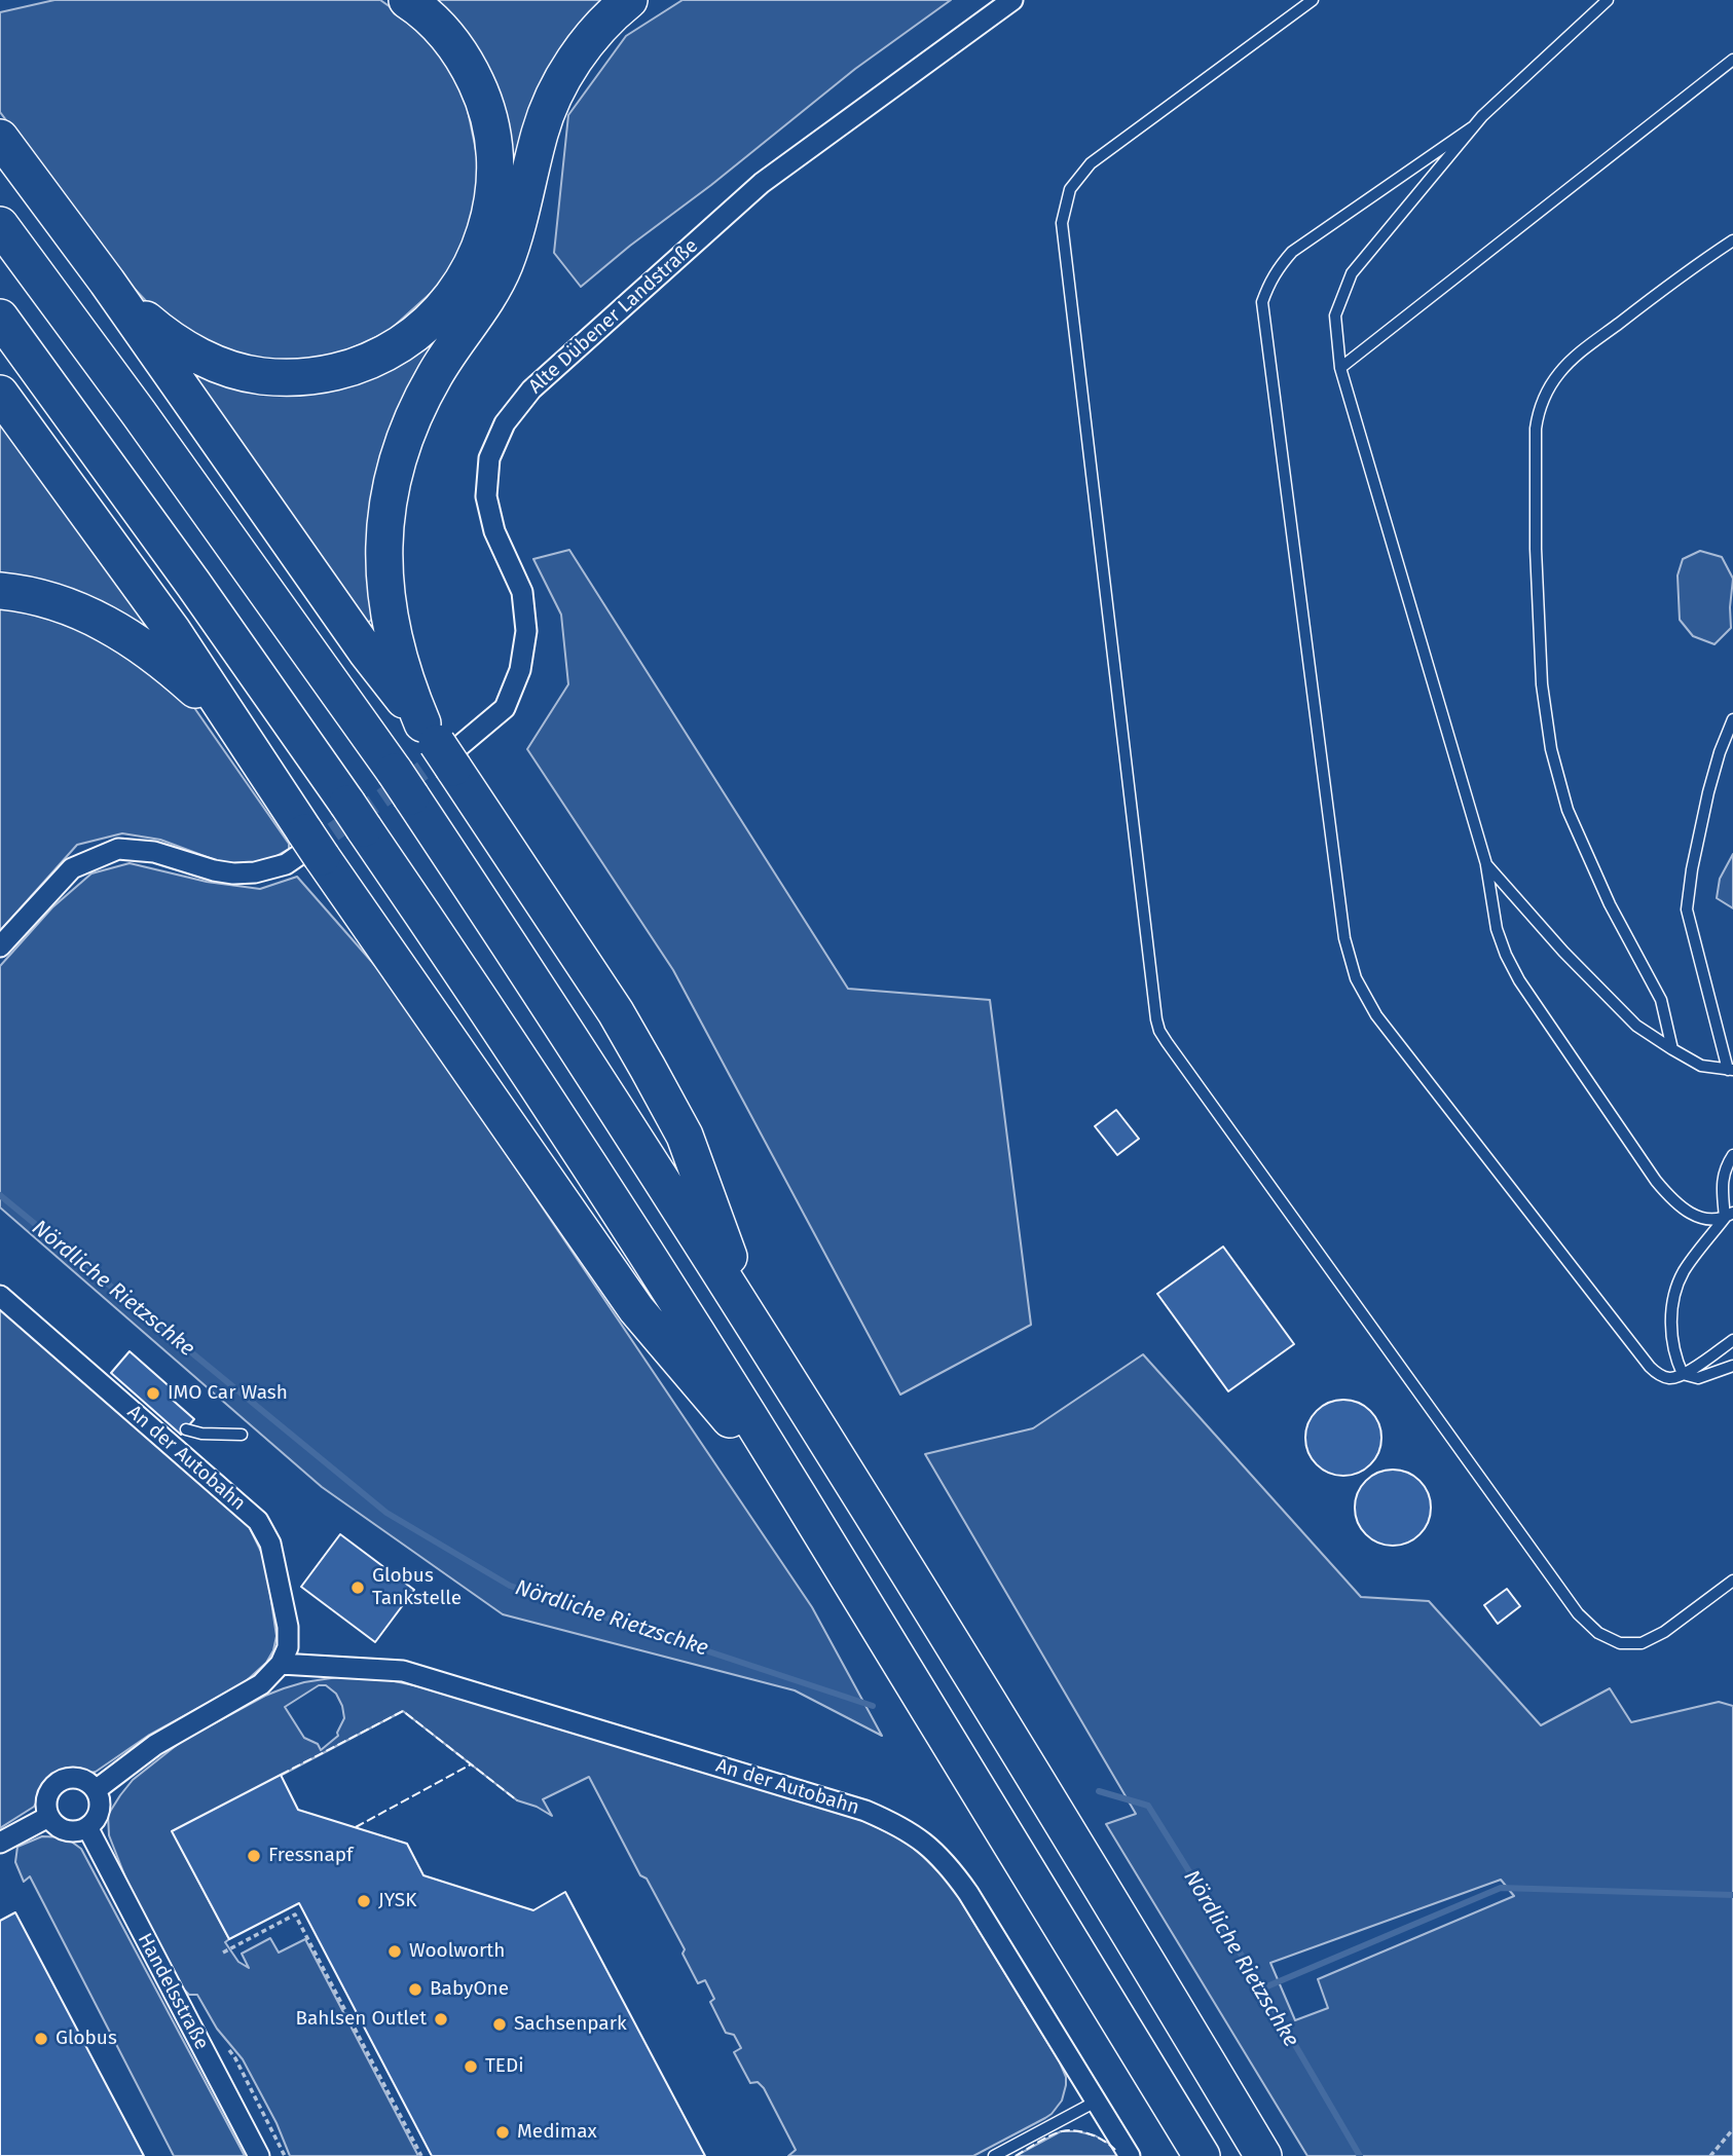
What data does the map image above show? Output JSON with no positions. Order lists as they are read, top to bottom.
{
  "streets": {
    "street": ["Alte Dübener Landstraße", "An der Autobahn", "Handelsstraße"]
  },
  "water": ["Nördliche Rietzschke"],
  "places": [
    "IMO Car Wash",
    "Globus Tankstelle",
    "Fressnapf",
    "JYSK",
    "Woolworth",
    "BabyOne",
    "Bahlsen Outlet",
    "Sachsenpark",
    "Globus",
    "TEDi",
    "Medimax"
  ]
}
